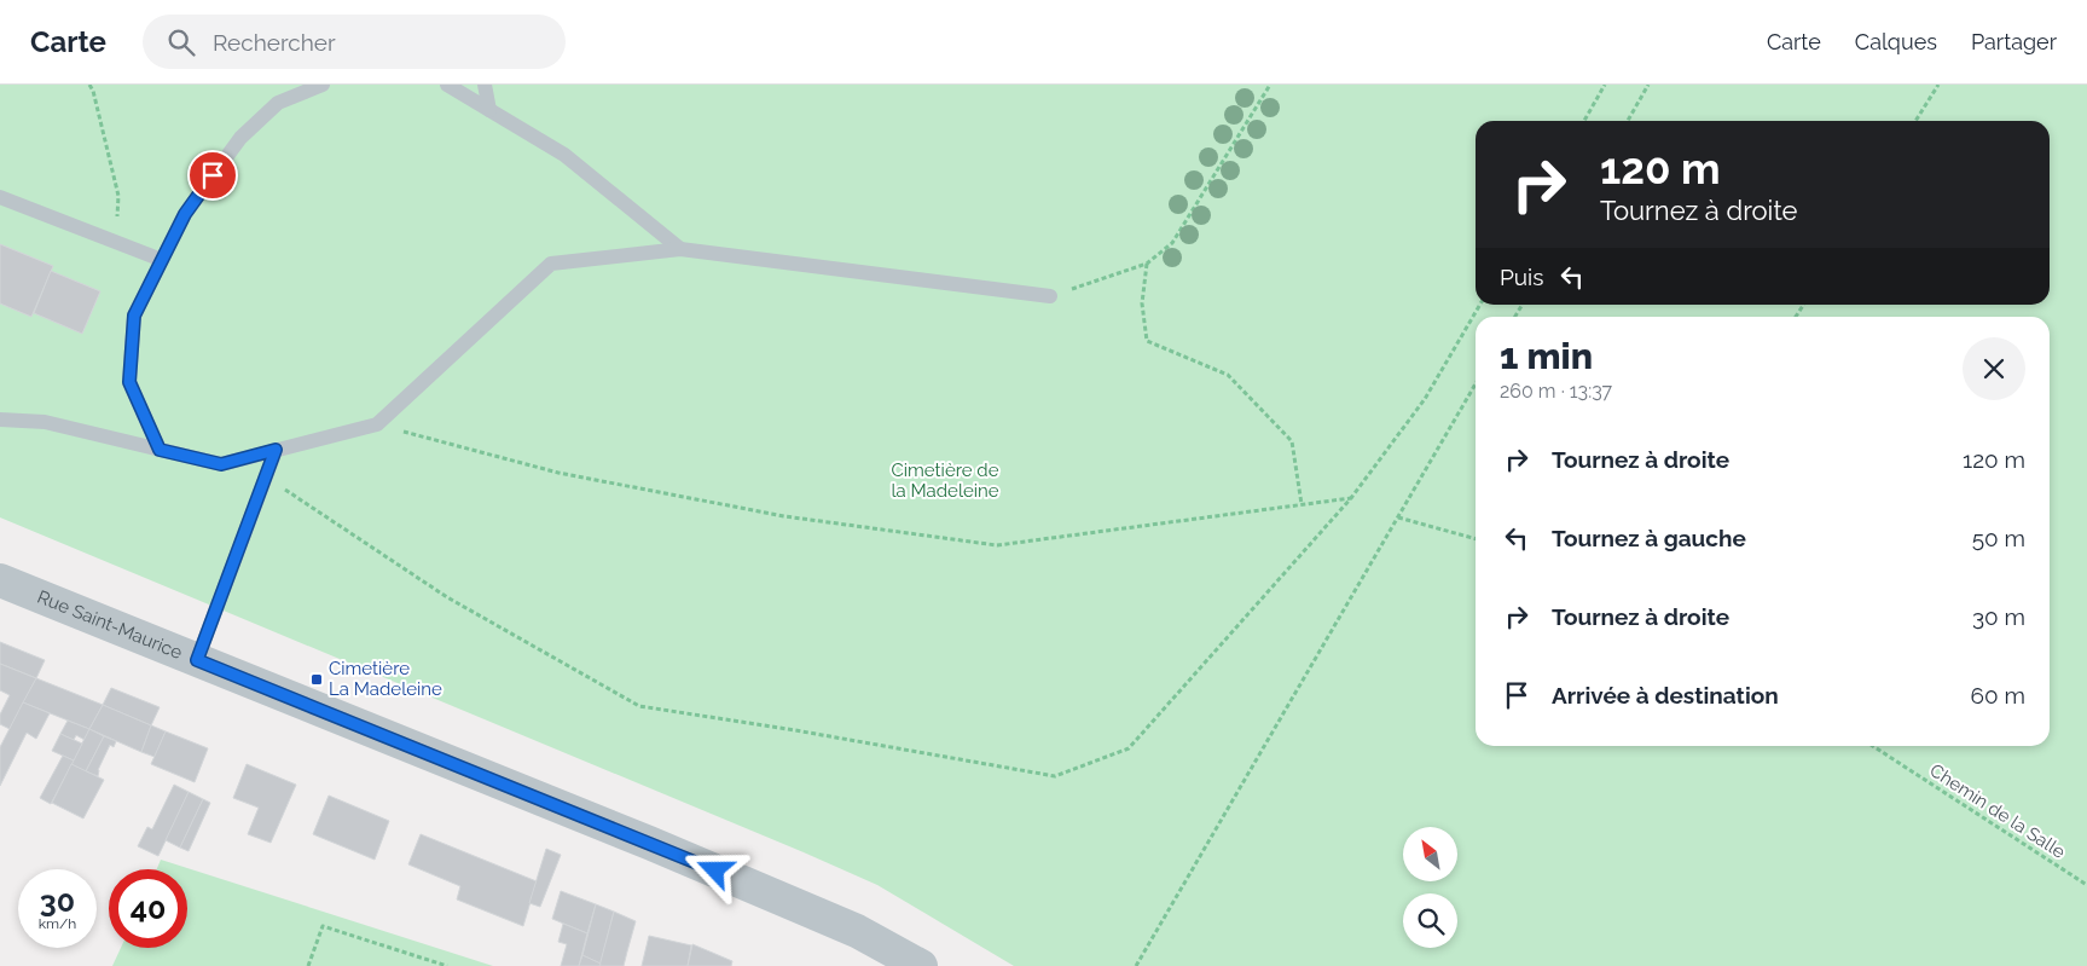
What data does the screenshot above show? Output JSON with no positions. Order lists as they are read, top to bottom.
{
  "streets": {
    "street": ["Rue Saint-Maurice"],
    "path": ["Chemin de la Salle"]
  },
  "parks": ["Cimetière de la Madeleine"],
  "places": {
    "transit": ["Cimetière La Madeleine"]
  },
  "north": "top left",
  "page": {
    "header": "Carte",
    "search": "Rechercher",
    "nav": ["Carte", "Calques", "Partager"],
    "turn": ["120 m", "Tournez à droite"],
    "then": "Puis",
    "heading": ["1 min", "260 m · 13:37"],
    "list": [
      {
        "name": "Tournez à droite",
        "value": "120 m"
      },
      {
        "name": "Tournez à gauche",
        "value": "50 m"
      },
      {
        "name": "Tournez à droite",
        "value": "30 m"
      },
      {
        "name": "Arrivée à destination",
        "value": "60 m"
      }
    ],
    "speed": "30 km/h",
    "limit": "40"
  }
}
